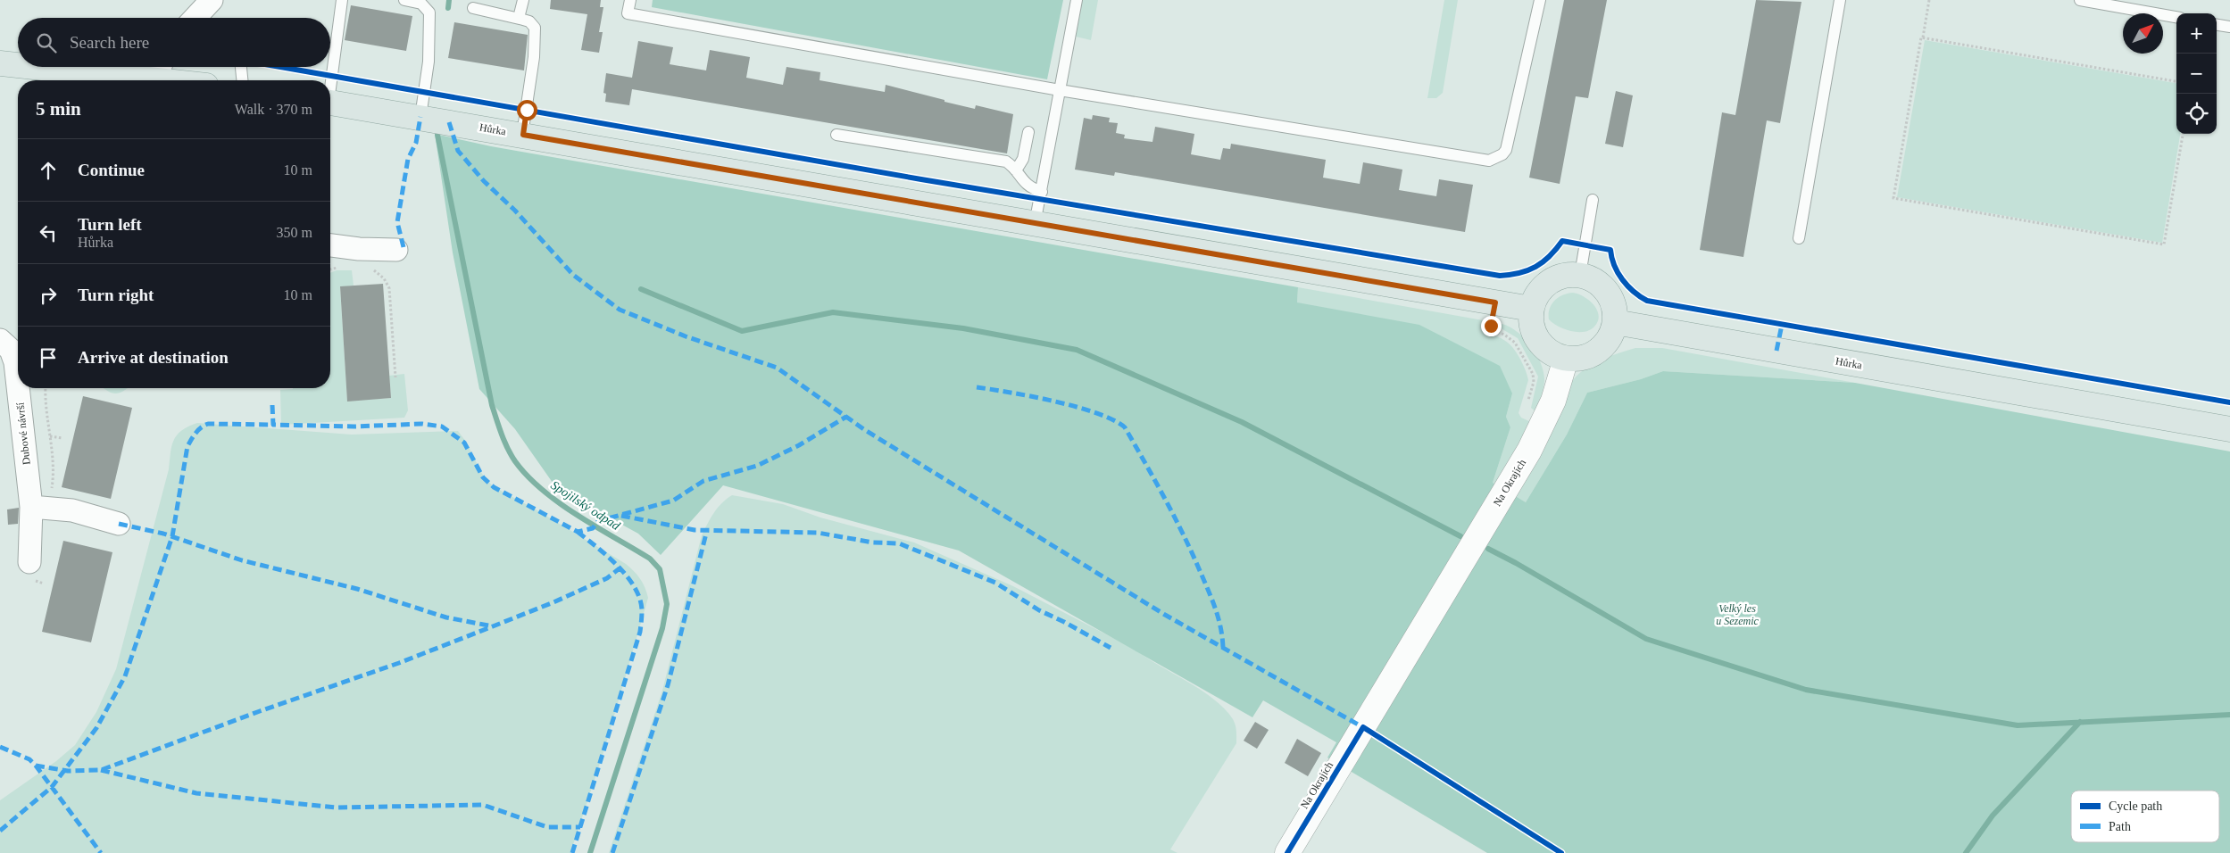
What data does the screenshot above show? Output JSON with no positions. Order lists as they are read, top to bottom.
{
  "streets": {
    "main road": ["Hůrka"],
    "street": ["Dubové návrší", "Na Okrajích"]
  },
  "crossings": [
    ["Hůrka", "Na Okrajích"]
  ],
  "water": ["Spojilský odpad"],
  "parks": ["Velký les u Sezemic"],
  "legend": ["Cycle path", "Path"],
  "north": "top right",
  "page": {
    "map_buttons": ["+", "−"],
    "search": "Search here",
    "heading": ["5 min", "Walk · 370 m"],
    "list": [
      ["Continue", "10 m"],
      ["Turn left", "Hůrka", "350 m"],
      ["Turn right", "10 m"],
      "Arrive at destination"
    ]
  }
}
